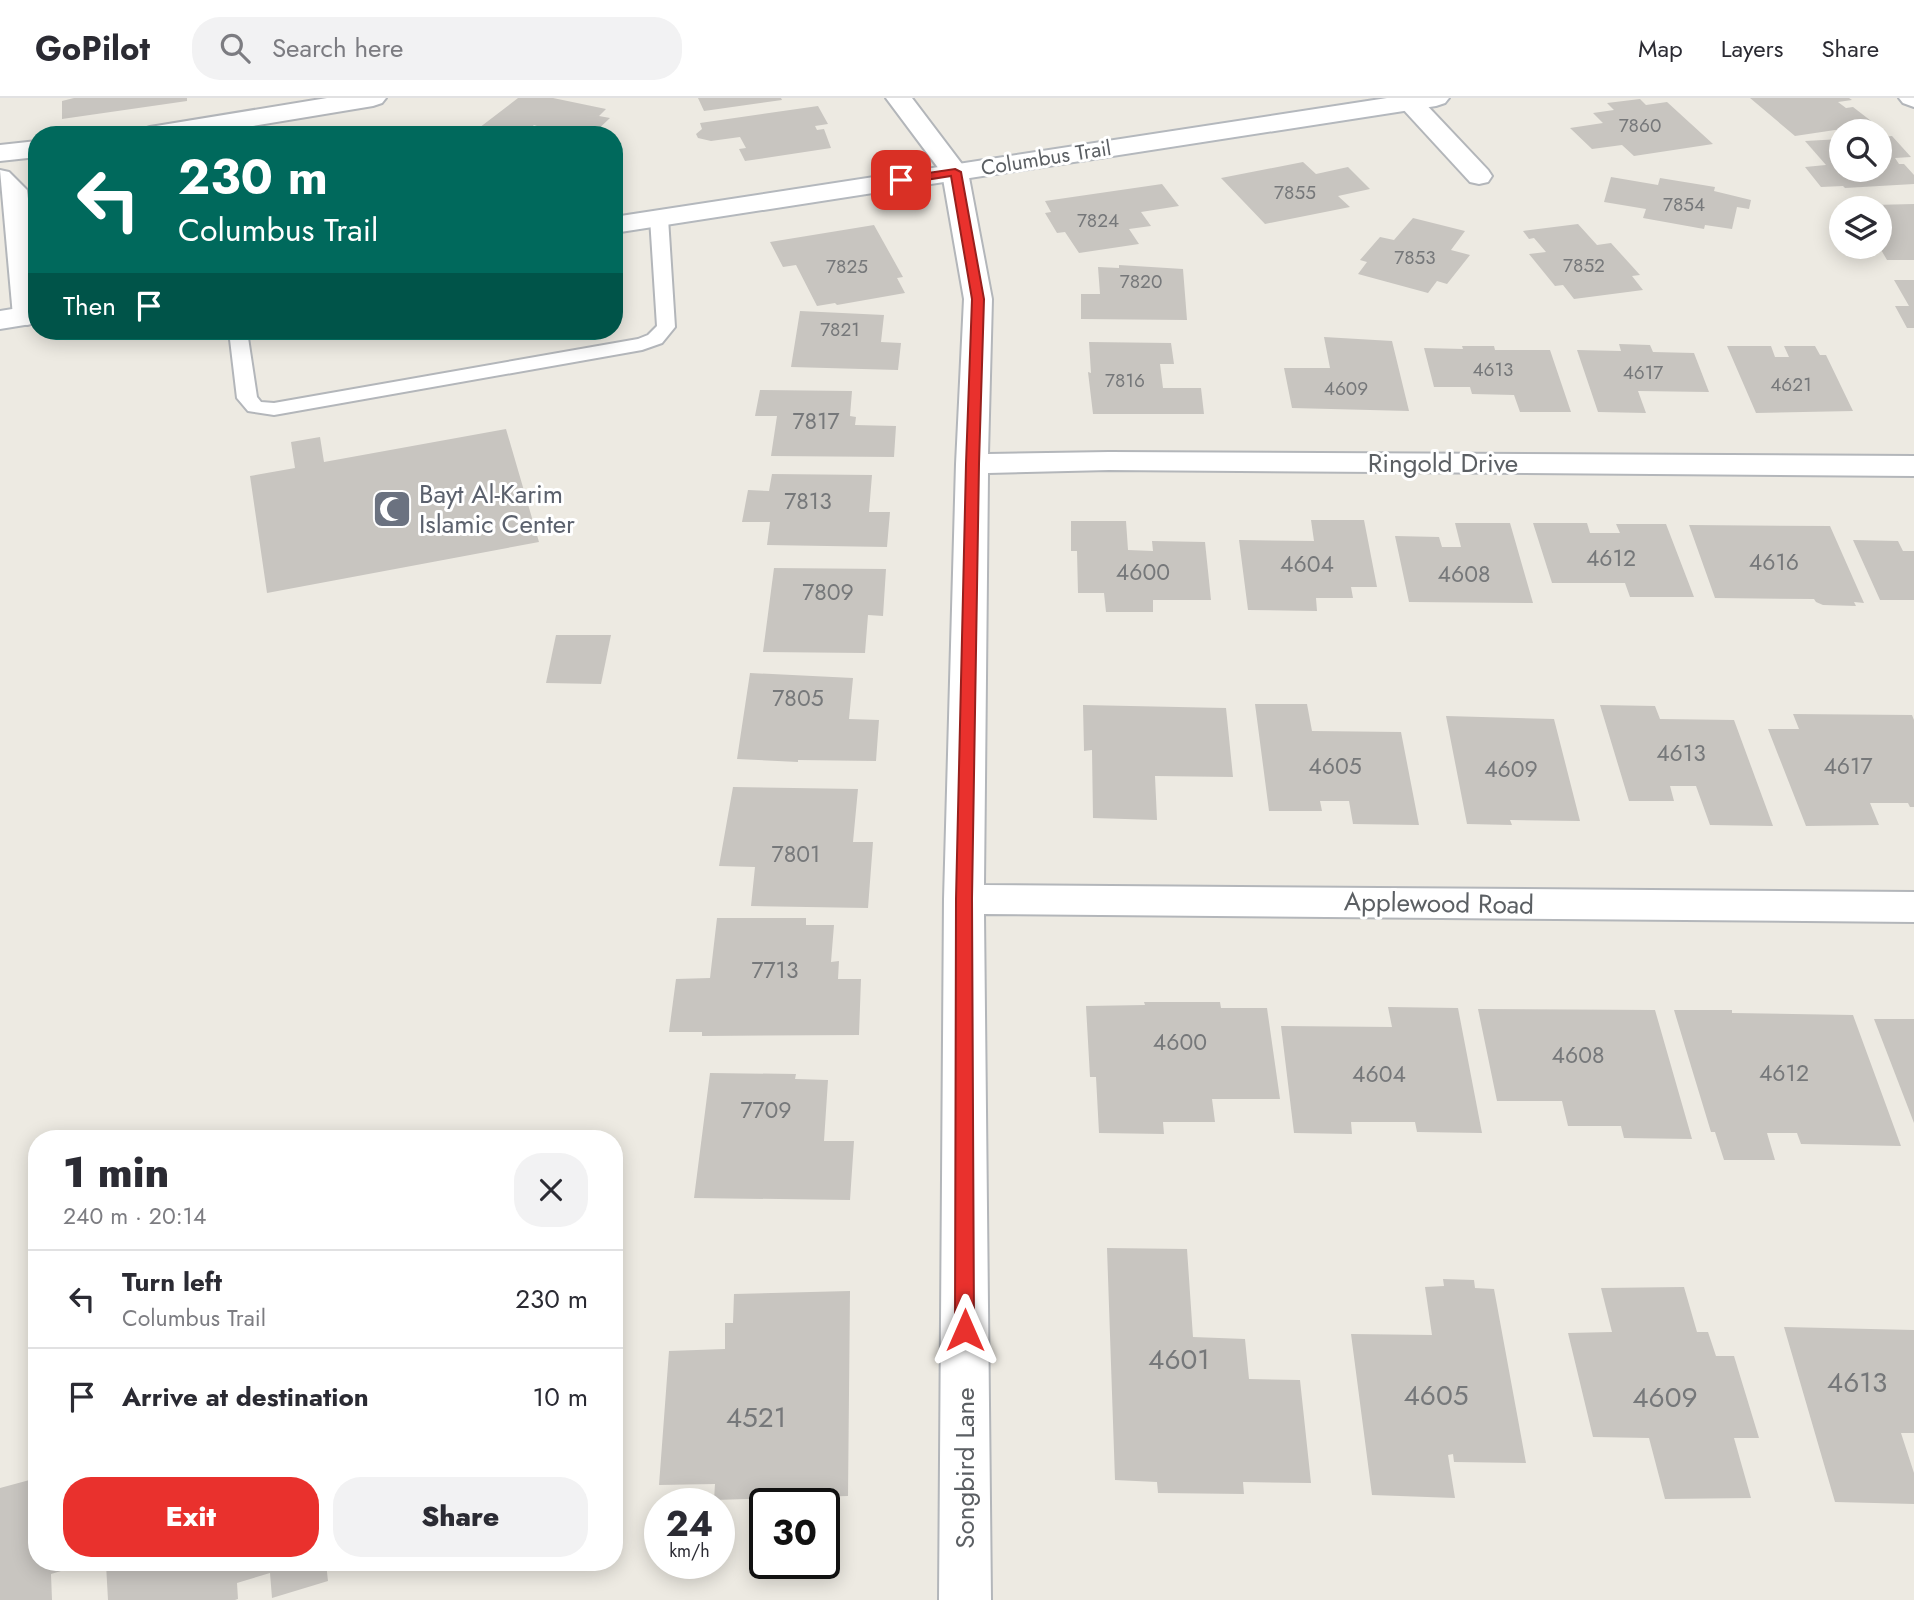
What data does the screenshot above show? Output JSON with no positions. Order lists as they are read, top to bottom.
{
  "streets": {
    "street": [
      "Columbus Trail",
      "Ringold Drive",
      "Applewood Road",
      "Songbird Lane"
    ]
  },
  "crossings": [
    ["Columbus Trail", "Songbird Lane"],
    ["Ringold Drive", "Songbird Lane"],
    ["Applewood Road", "Songbird Lane"]
  ],
  "places": {
    "mosque": ["Bayt Al-Karim Islamic Center"]
  },
  "house_numbers": [
    "7860",
    "7855",
    "7854",
    "7824",
    "7853",
    "7852",
    "7825",
    "7820",
    "7821",
    "4613",
    "4617",
    "7816",
    "4621",
    "4609",
    "7817",
    "7813",
    "4612",
    "4616",
    "4604",
    "4600",
    "4608",
    "7809",
    "7805",
    "4613",
    "4605",
    "4617",
    "4609",
    "7801",
    "7713",
    "4600",
    "4608",
    "4612",
    "4604",
    "7709",
    "4601",
    "4613",
    "4605",
    "4609",
    "4521"
  ],
  "page": {
    "header": "GoPilot",
    "search": "Search here",
    "nav": ["Map", "Layers", "Share"],
    "turn": ["230 m", "Columbus Trail"],
    "then": "Then",
    "heading": ["1 min", "240 m · 20:14"],
    "list": [
      {
        "name": "Turn left",
        "note": "Columbus Trail",
        "value": "230 m"
      },
      {
        "name": "Arrive at destination",
        "value": "10 m"
      }
    ],
    "buttons": ["Exit", "Share"],
    "speed": "24 km/h",
    "limit": "30"
  }
}
